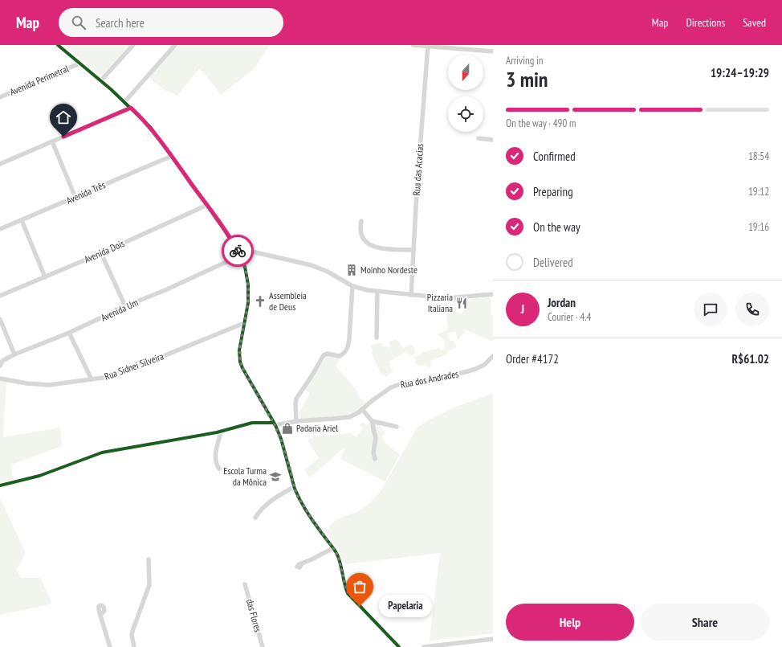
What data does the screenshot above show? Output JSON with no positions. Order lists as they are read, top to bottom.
{
  "streets": {
    "street": [
      "Avenida Perimetral",
      "Rua das Acacias",
      "Avenida Três",
      "Avenida Dois",
      "Avenida Um",
      "Rua Sidnei Silveira",
      "Rua dos Andrades",
      "das Flores"
    ]
  },
  "places": {
    "building": ["Moinho Nordeste"],
    "church": ["Assembleia de Deus"],
    "restaurant": ["Pizzaria Italiana"],
    "shop": ["Padaria Ariel"],
    "school or university": ["Escola Turma da Mônica"],
    "other": ["Papelaria"]
  },
  "north": "bottom",
  "page": {
    "header": "Map",
    "search": "Search here",
    "nav": ["Map", "Directions", "Saved"],
    "heading": ["3 min", "Arriving in", "19:24–19:29"],
    "panel": [
      "Jordan",
      "Courier · 4.4",
      "Order #4172",
      "R$61.02"
    ],
    "bar": "On the way · 490 m",
    "list": [
      ["Confirmed", "18:54"],
      ["Preparing", "19:12"],
      ["On the way", "19:16"],
      "Delivered"
    ],
    "round": "J",
    "bubble": "Papelaria",
    "buttons": ["Help", "Share"]
  }
}
